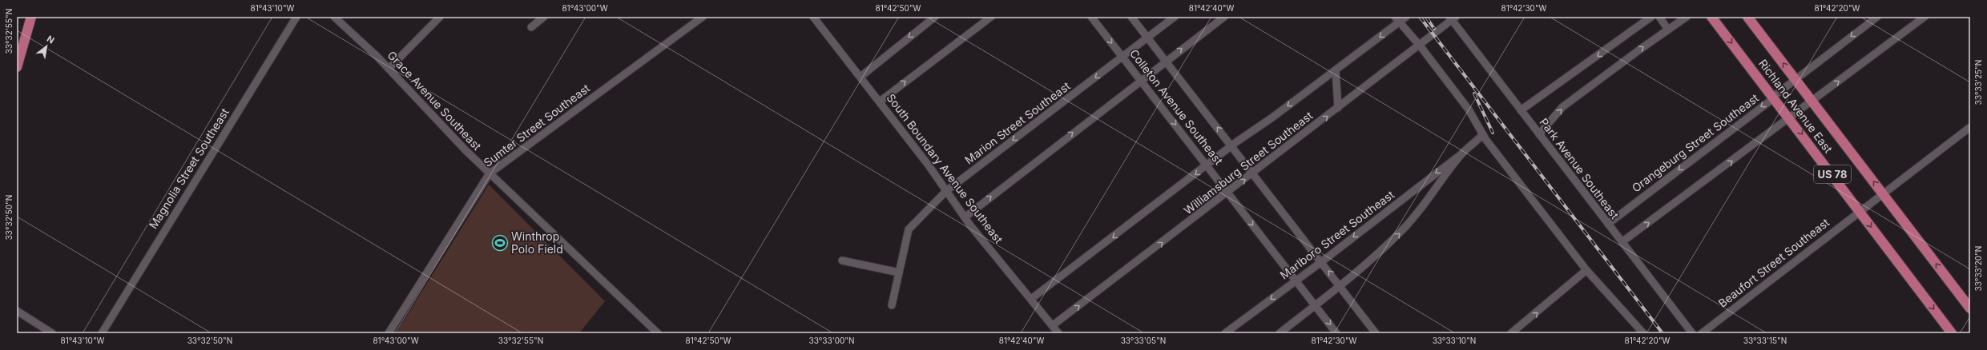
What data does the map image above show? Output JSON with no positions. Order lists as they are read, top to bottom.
{
  "streets": {
    "main road": ["Richland Avenue East", "US 78"],
    "street": [
      "Grace Avenue Southeast",
      "Colleton Avenue Southeast",
      "Marion Street Southeast",
      "Sumter Street Southeast",
      "Orangeburg Street Southeast",
      "Williamsburg Street Southeast",
      "Magnolia Street Southeast",
      "South Boundary Avenue Southeast",
      "Park Avenue Southeast",
      "Marlboro Street Southeast",
      "Beaufort Street Southeast"
    ]
  },
  "crossings": [
    ["Grace Avenue Southeast", "Sumter Street Southeast"],
    ["Richland Avenue East", "Orangeburg Street Southeast"],
    ["Richland Avenue East", "Beaufort Street Southeast"],
    ["Colleton Avenue Southeast", "Marion Street Southeast"],
    ["Colleton Avenue Southeast", "Williamsburg Street Southeast"],
    ["Colleton Avenue Southeast", "Marlboro Street Southeast"],
    ["Marion Street Southeast", "South Boundary Avenue Southeast"],
    ["Orangeburg Street Southeast", "Park Avenue Southeast"],
    ["Williamsburg Street Southeast", "South Boundary Avenue Southeast"],
    ["Williamsburg Street Southeast", "Park Avenue Southeast"]
  ],
  "places": {
    "sports": ["Winthrop Polo Field"]
  },
  "north": "top right",
  "coordinates": [
    "81°43'10\"W",
    "81°43'00\"W",
    "81°42'50\"W",
    "81°42'40\"W",
    "81°42'30\"W",
    "81°42'20\"W",
    "33°32'55\"N",
    "33°33'25\"N",
    "33°32'50\"N",
    "33°33'20\"N",
    "33°33'00\"N",
    "33°33'05\"N",
    "33°33'10\"N",
    "33°33'15\"N"
  ]
}
